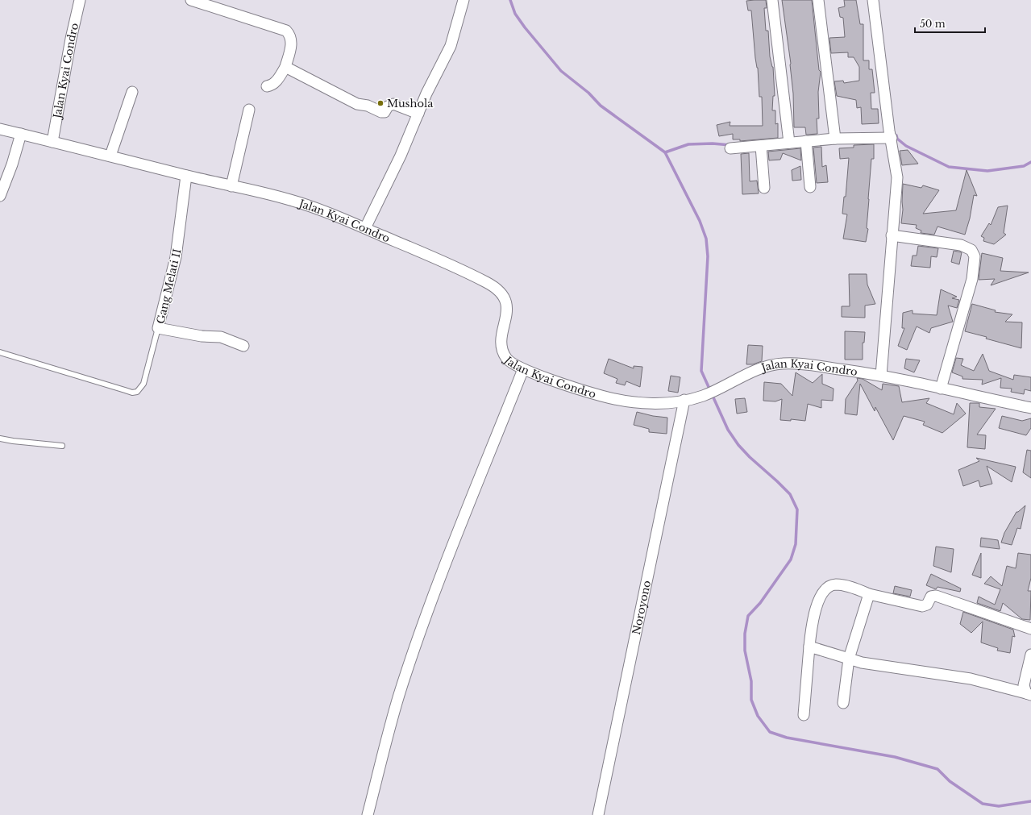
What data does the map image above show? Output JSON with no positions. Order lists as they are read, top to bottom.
{
  "streets": {
    "street": ["Jalan Kyai Condro", "Gang Melati II", "Noroyono"]
  },
  "crossings": [
    ["Jalan Kyai Condro", "Gang Melati II"],
    ["Jalan Kyai Condro", "Noroyono"]
  ],
  "places": ["Mushola"],
  "scale_bar": "50 m"
}
